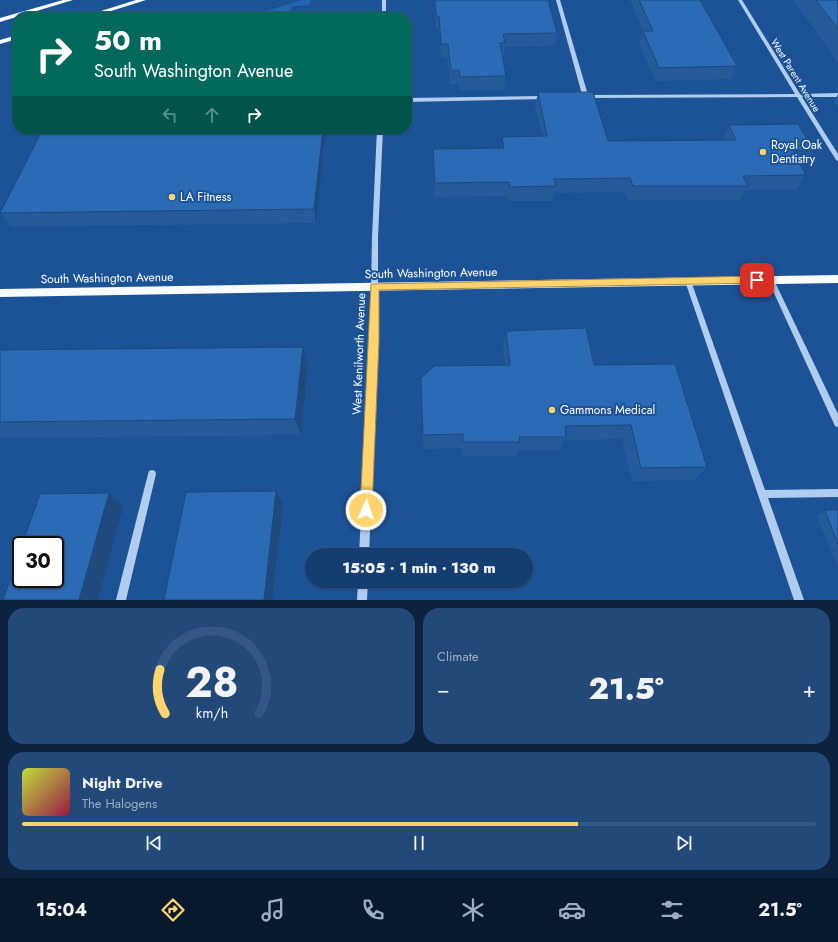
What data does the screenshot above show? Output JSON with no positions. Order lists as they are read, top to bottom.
{
  "streets": {
    "main road": ["South Washington Avenue"],
    "street": ["West Parent Avenue", "West Kenilworth Avenue"]
  },
  "crossings": [
    ["South Washington Avenue", "West Kenilworth Avenue"]
  ],
  "places": ["Royal Oak Dentistry", "LA Fitness", "Gammons Medical"],
  "page": {
    "turn": ["50 m", "South Washington Avenue"],
    "limit": "30",
    "trip": "15:05 · 1 min · 130 m",
    "tile": "Climate",
    "heat": ["−", "21.5°", "+"],
    "song": ["Night Drive", "The Halogens"],
    "tabs": ["15:04", "21.5°"],
    "gauge": ["28", "km/h"]
  }
}
